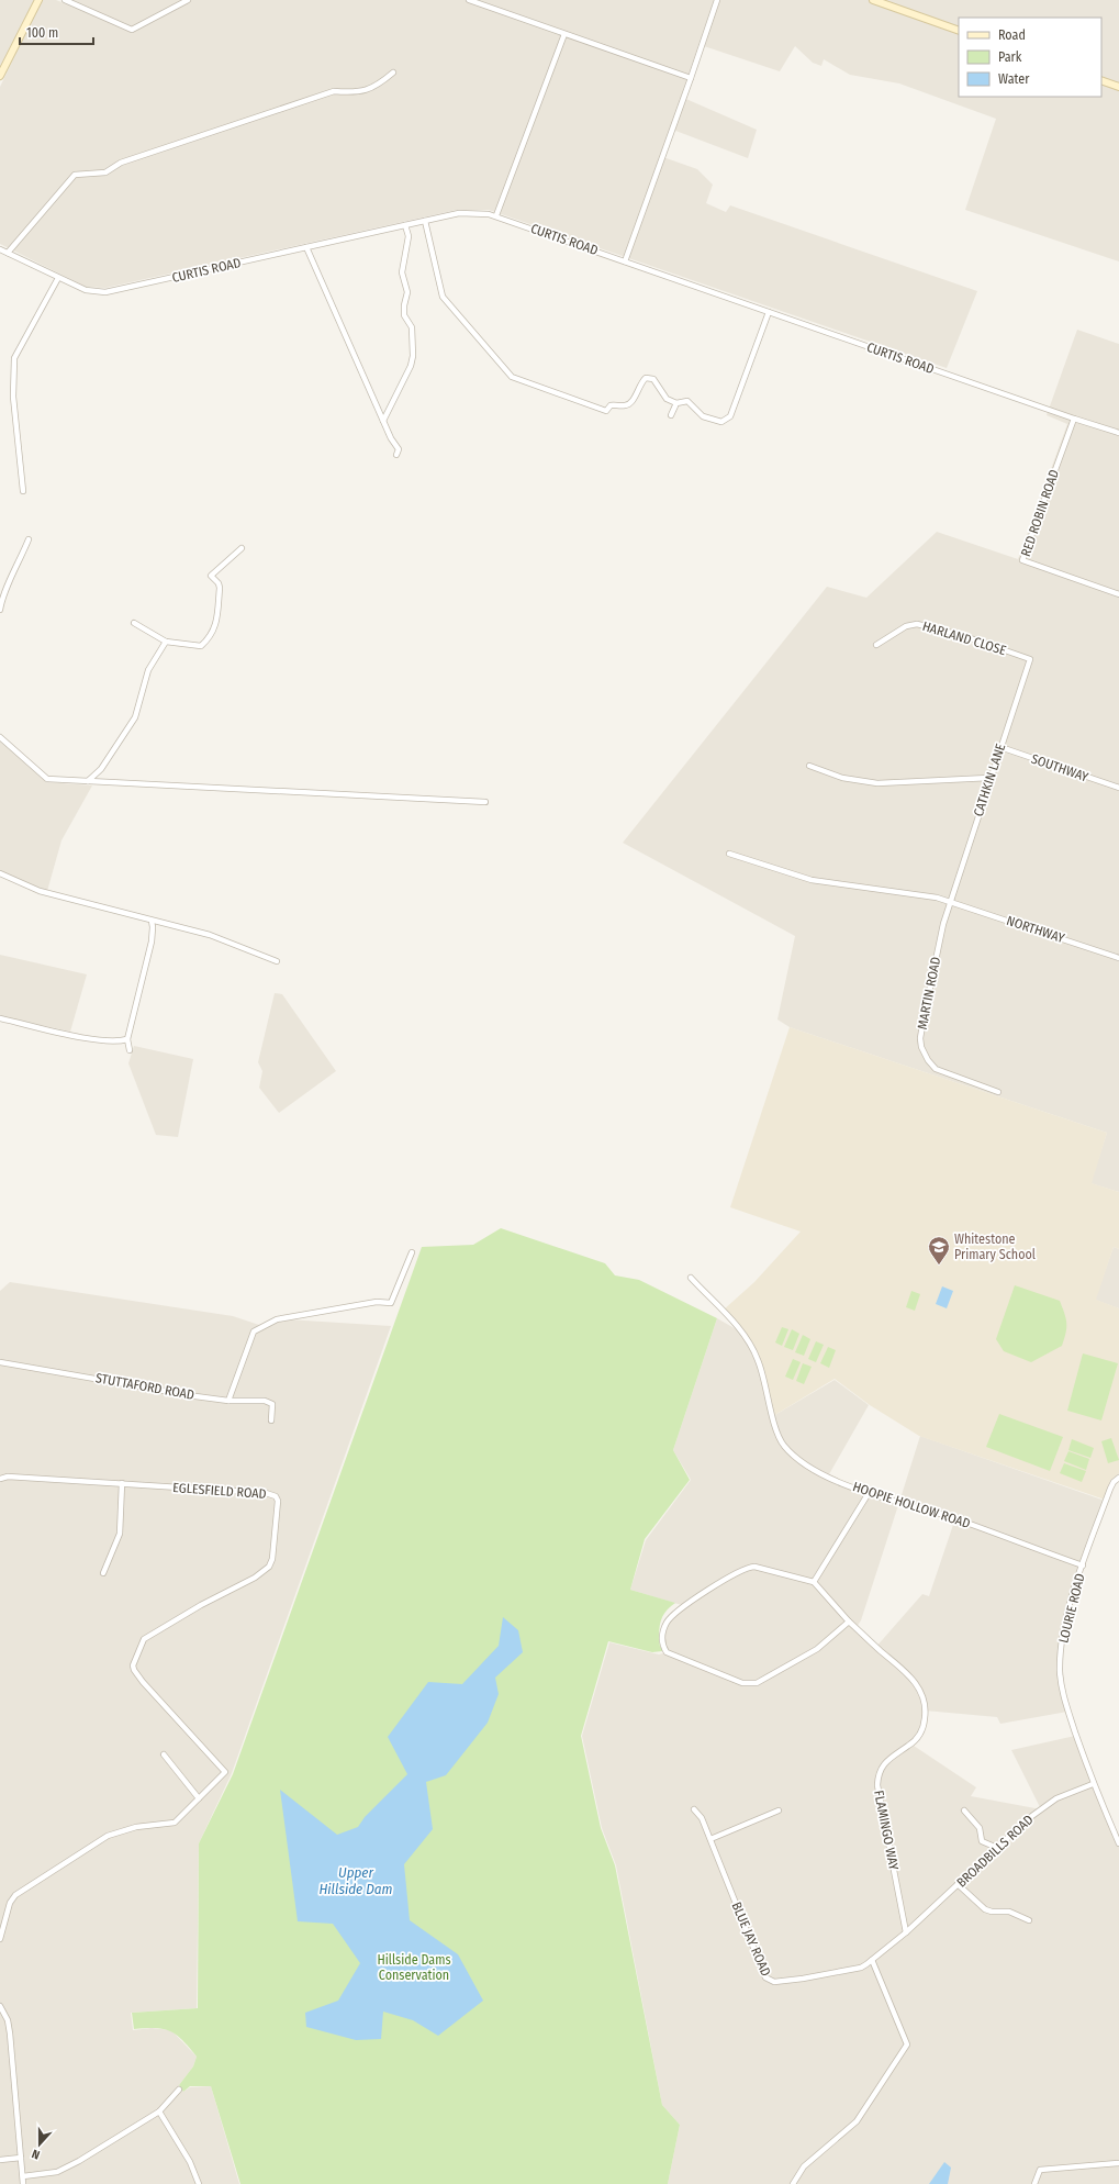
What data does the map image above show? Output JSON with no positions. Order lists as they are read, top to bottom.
{
  "streets": {
    "street": [
      "CURTIS ROAD",
      "RED ROBIN ROAD",
      "HARLAND CLOSE",
      "SOUTHWAY",
      "CATHKIN LANE",
      "NORTHWAY",
      "MARTIN ROAD",
      "STUTTAFORD ROAD",
      "EGLESFIELD ROAD",
      "HOOPIE HOLLOW ROAD",
      "LOURIE ROAD",
      "FLAMINGO WAY",
      "BROADBILLS ROAD",
      "BLUE JAY ROAD"
    ]
  },
  "crossings": [
    ["CURTIS ROAD", "RED ROBIN ROAD"],
    ["HARLAND CLOSE", "CATHKIN LANE"],
    ["SOUTHWAY", "CATHKIN LANE"],
    ["CATHKIN LANE", "NORTHWAY"],
    ["CATHKIN LANE", "MARTIN ROAD"],
    ["NORTHWAY", "MARTIN ROAD"],
    ["HOOPIE HOLLOW ROAD", "LOURIE ROAD"],
    ["LOURIE ROAD", "BROADBILLS ROAD"],
    ["FLAMINGO WAY", "BROADBILLS ROAD"],
    ["FLAMINGO WAY", "BLUE JAY ROAD"],
    ["BROADBILLS ROAD", "BLUE JAY ROAD"]
  ],
  "water": ["Upper Hillside Dam"],
  "parks": ["Hillside Dams Conservation"],
  "places": {
    "school or university": ["Whitestone Primary School"]
  },
  "legend": ["Road", "Park", "Water"],
  "scale_bar": "100 m",
  "north": "bottom"
}
